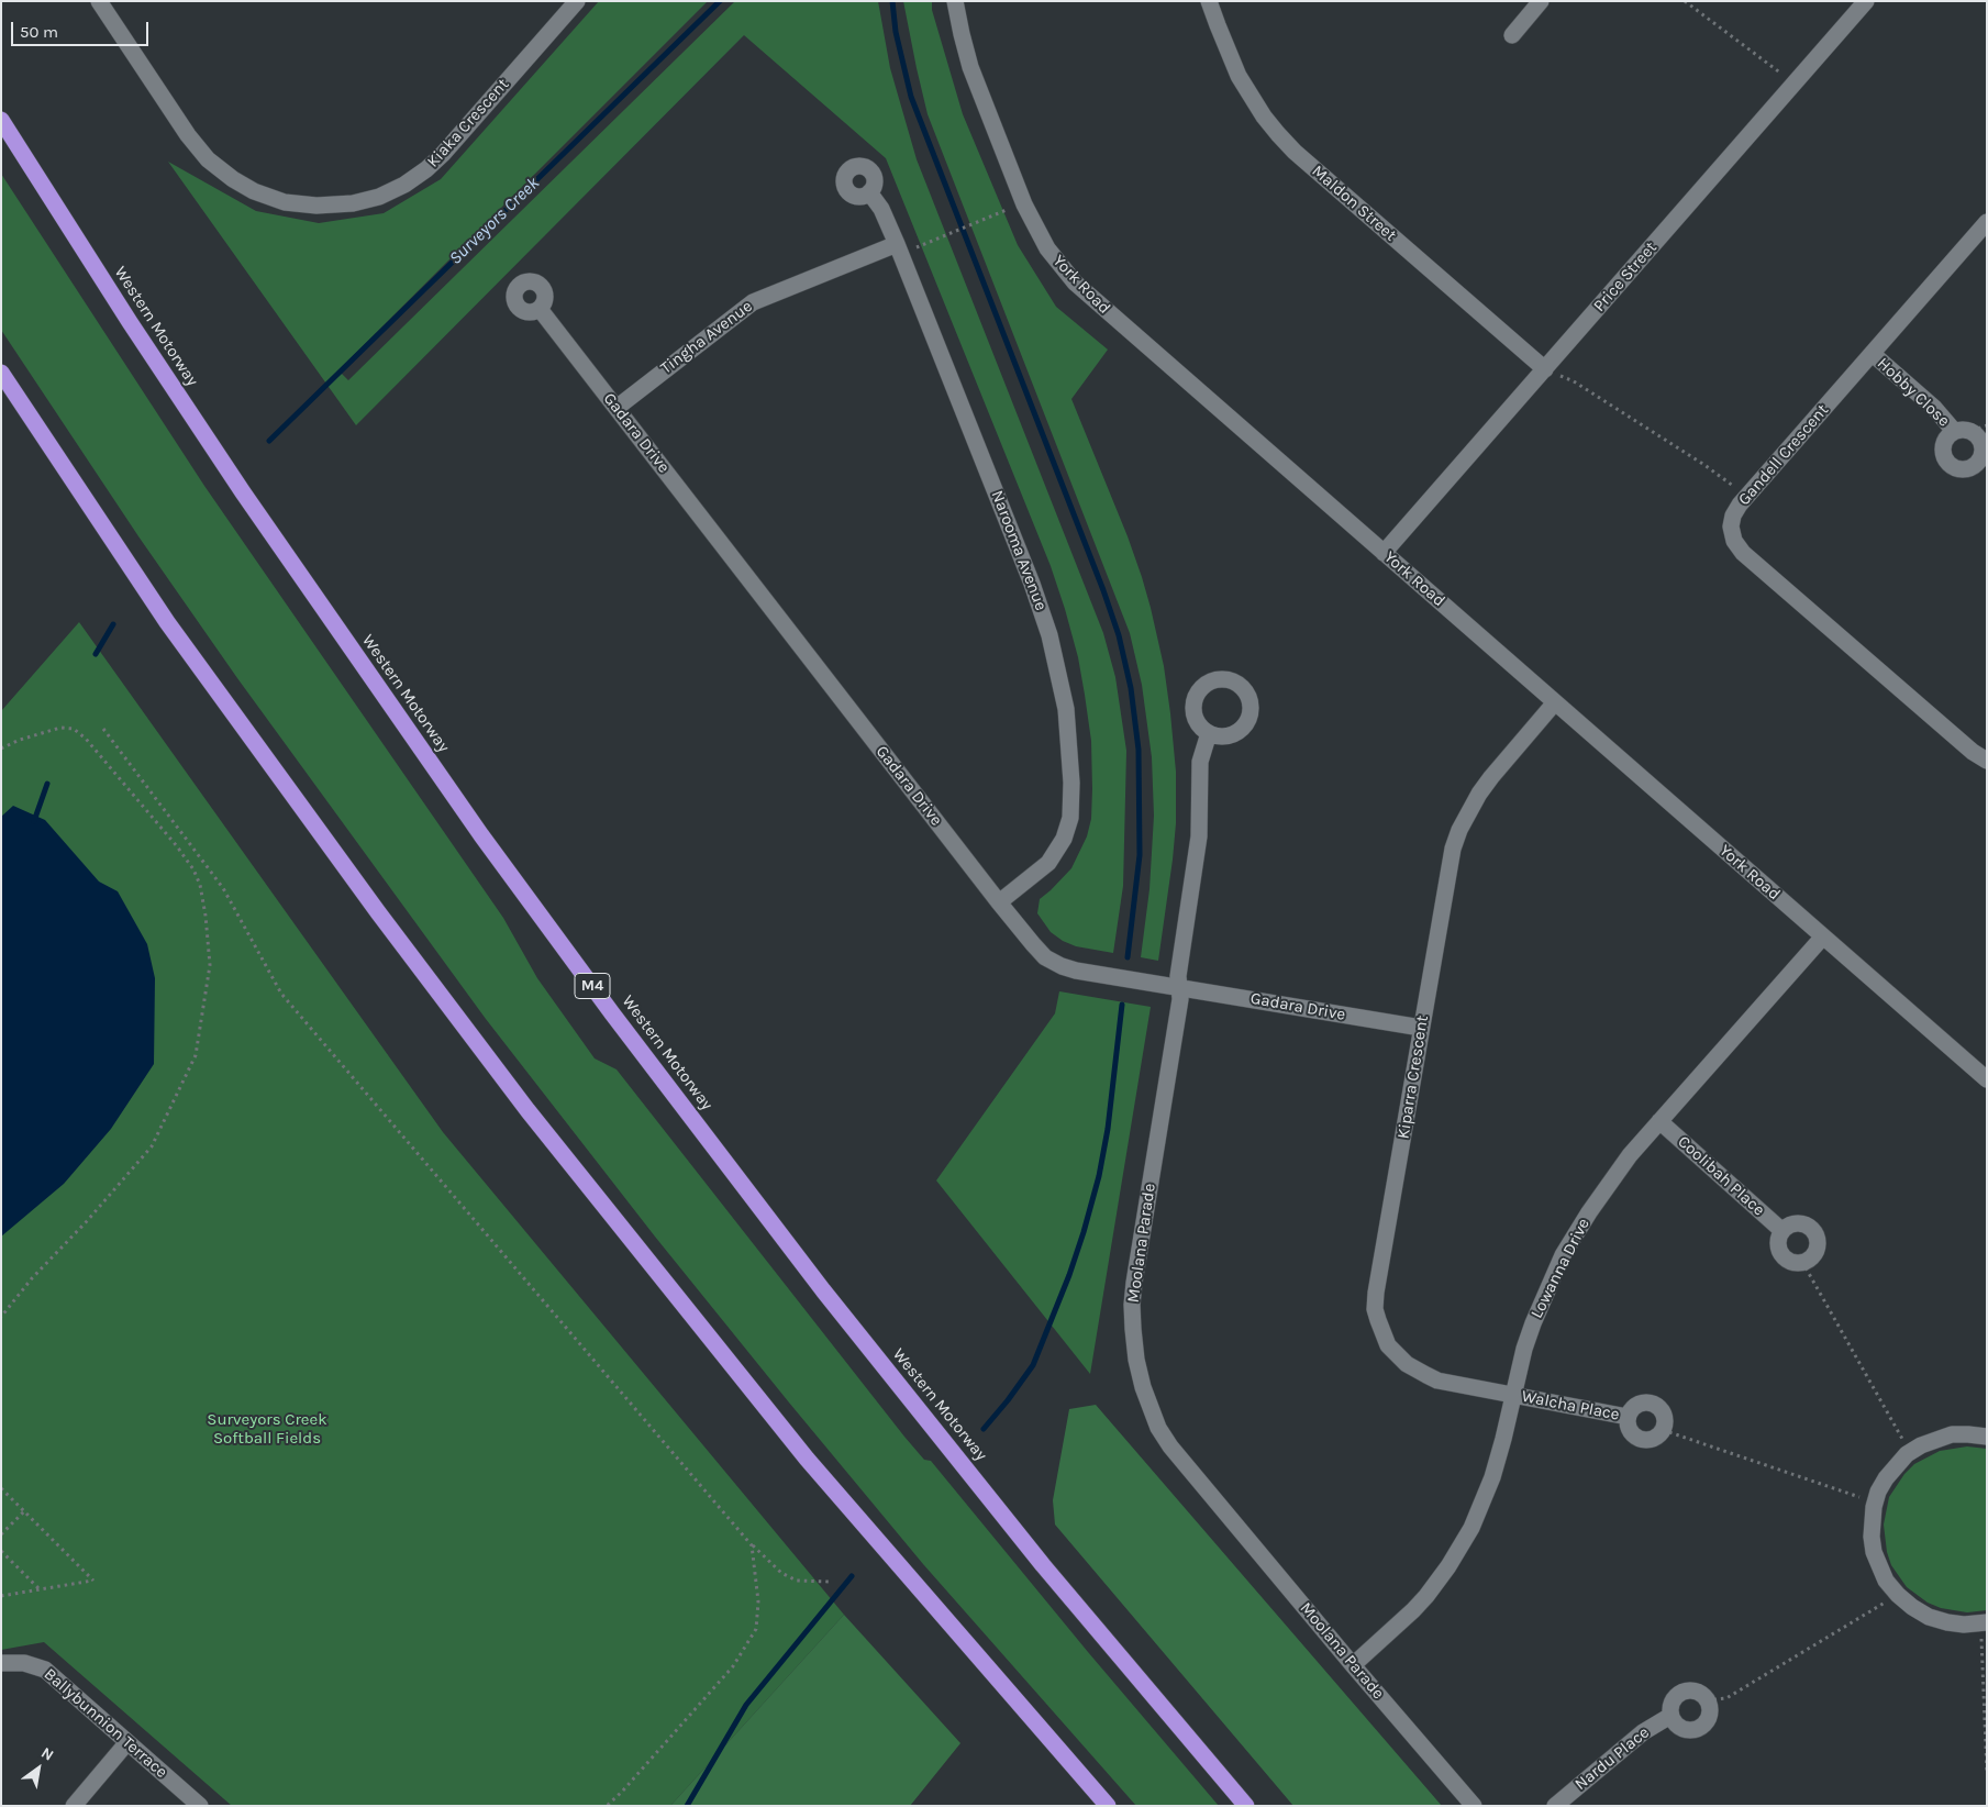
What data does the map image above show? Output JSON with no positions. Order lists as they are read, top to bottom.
{
  "streets": {
    "highway": ["Western Motorway", "M4"],
    "street": [
      "Kiaka Crescent",
      "Maldon Street",
      "Price Street",
      "York Road",
      "Tingha Avenue",
      "Hobby Close",
      "Gadara Drive",
      "Gandell Crescent",
      "Narooma Avenue",
      "Kiparra Crescent",
      "Coolibah Place",
      "Moolana Parade",
      "Lowanna Drive",
      "Walcha Place",
      "Ballybunnion Terrace",
      "Nardu Place"
    ]
  },
  "crossings": [
    ["Maldon Street", "Price Street"],
    ["Price Street", "York Road"],
    ["York Road", "Kiparra Crescent"],
    ["York Road", "Lowanna Drive"],
    ["Tingha Avenue", "Gadara Drive"],
    ["Tingha Avenue", "Narooma Avenue"],
    ["Hobby Close", "Gandell Crescent"],
    ["Gadara Drive", "Narooma Avenue"],
    ["Gadara Drive", "Kiparra Crescent"],
    ["Gadara Drive", "Moolana Parade"],
    ["Kiparra Crescent", "Lowanna Drive"],
    ["Kiparra Crescent", "Walcha Place"],
    ["Coolibah Place", "Lowanna Drive"],
    ["Moolana Parade", "Lowanna Drive"],
    ["Lowanna Drive", "Walcha Place"]
  ],
  "water": ["Surveyors Creek"],
  "parks": ["Surveyors Creek Softball Fields"],
  "scale_bar": "50 m",
  "north": "top right"
}
